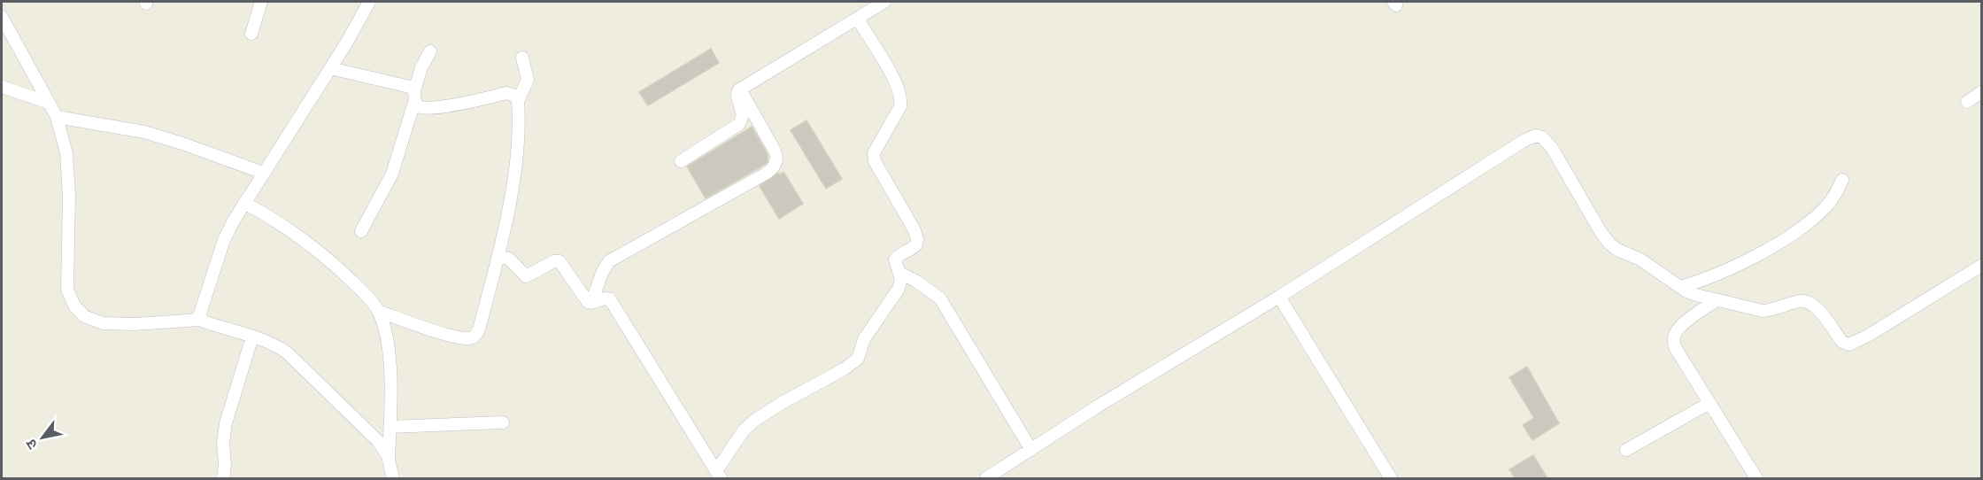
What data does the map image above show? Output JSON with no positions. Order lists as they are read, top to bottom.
{
  "north": "bottom left"
}
